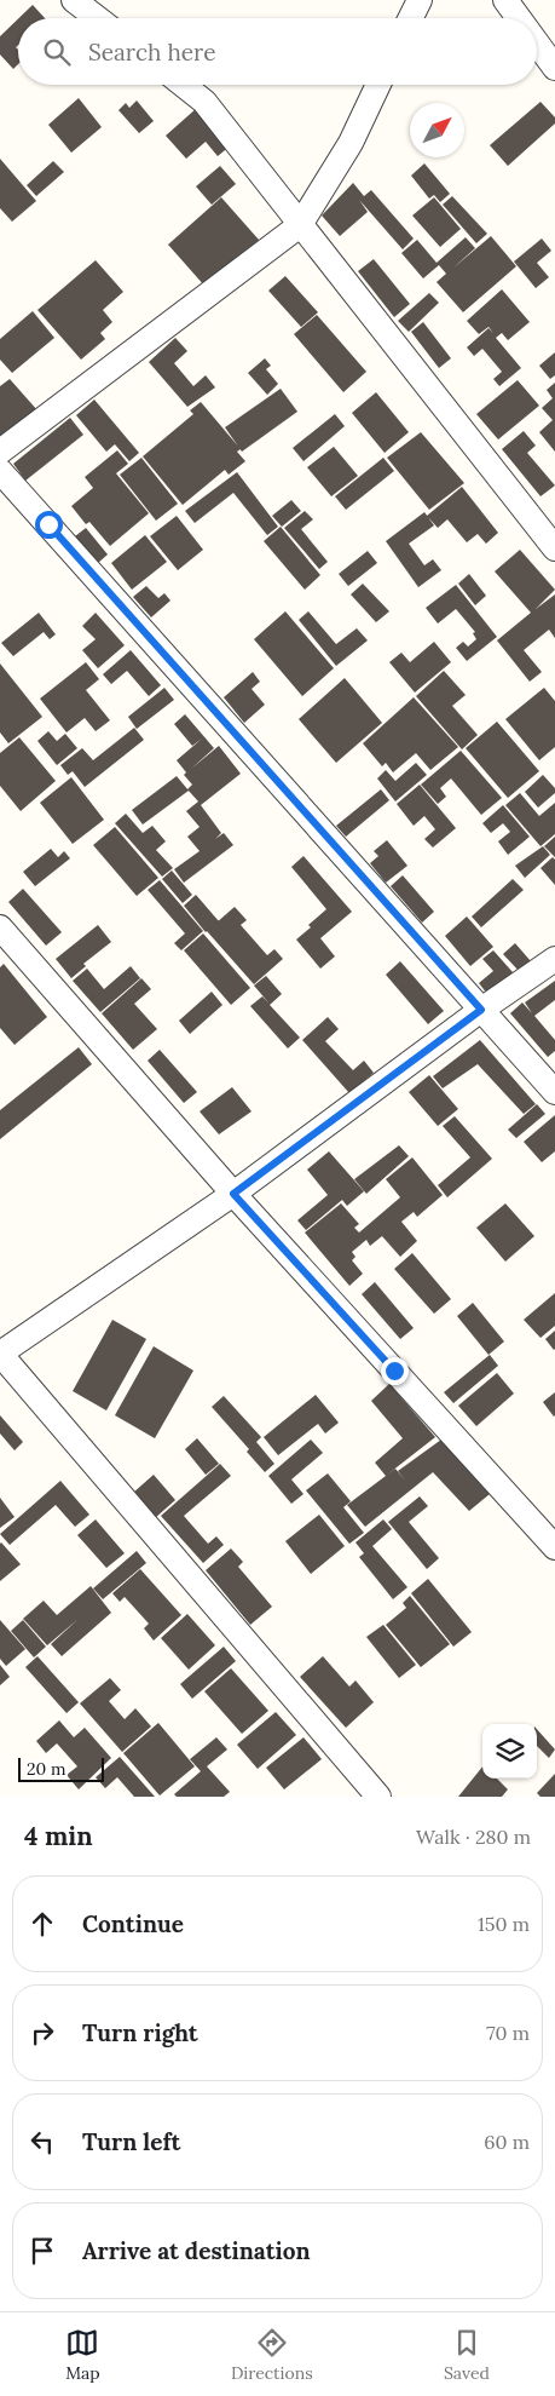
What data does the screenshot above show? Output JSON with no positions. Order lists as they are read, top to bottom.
{
  "scale_bar": "20 m",
  "north": "top right",
  "page": {
    "search": "Search here",
    "scale": "20 m",
    "heading": ["4 min", "Walk · 280 m"],
    "list": [
      ["Continue", "150 m"],
      ["Turn right", "70 m"],
      ["Turn left", "60 m"],
      "Arrive at destination"
    ],
    "nav": ["Map", "Directions", "Saved"]
  }
}
